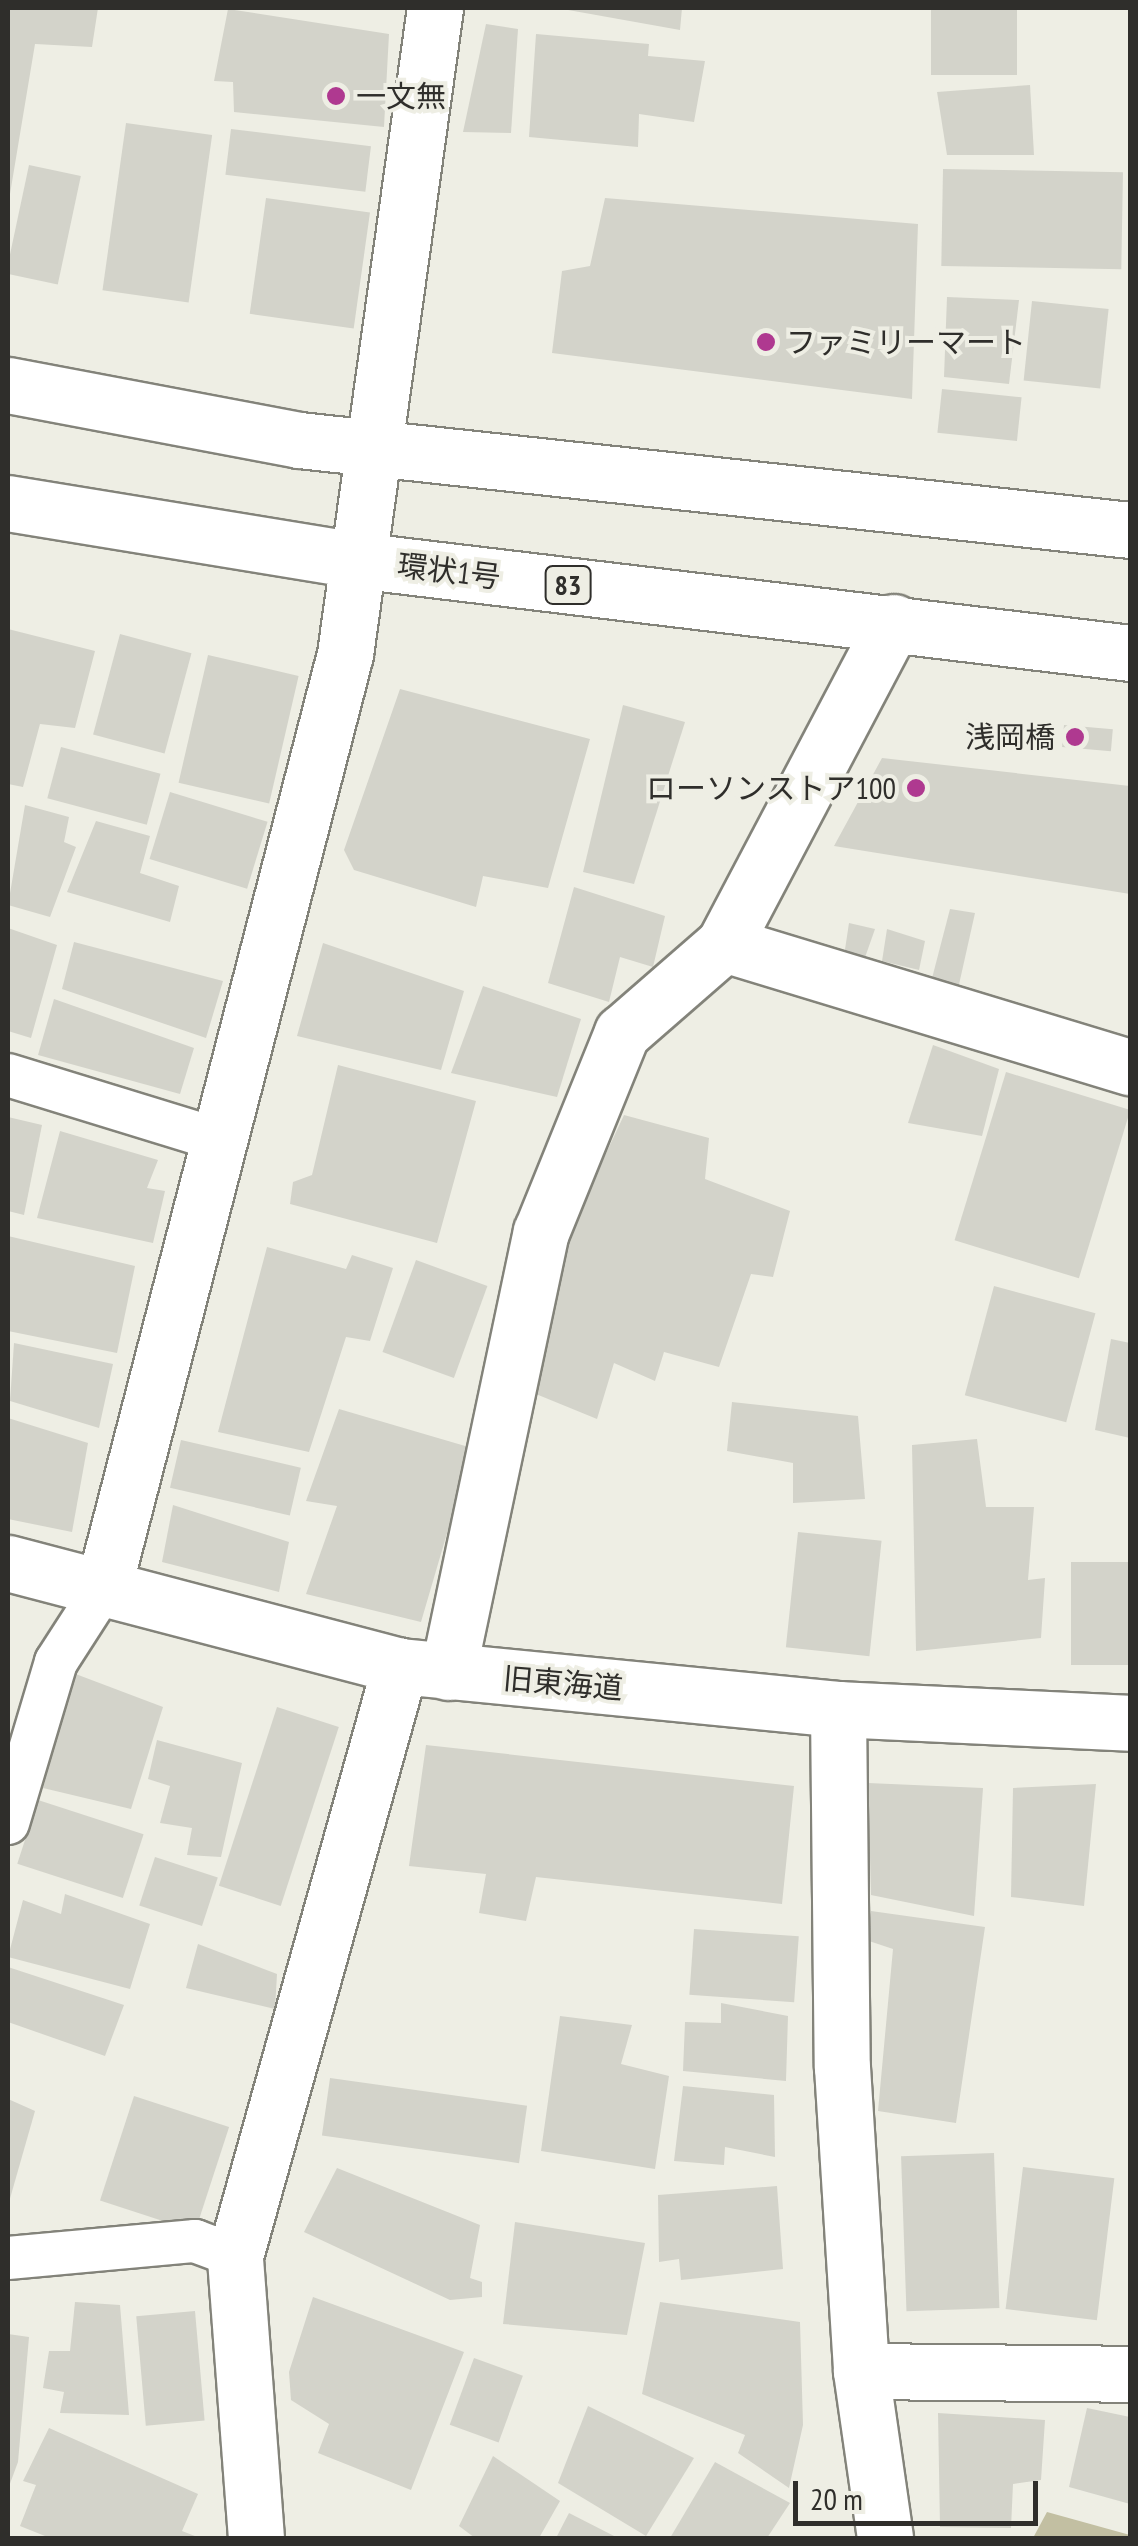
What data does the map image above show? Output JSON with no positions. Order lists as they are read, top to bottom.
{
  "streets": {
    "street": ["環状1号", "83", "旧東海道"]
  },
  "places": [
    "一文無",
    "ファミリーマート",
    "浅岡橋",
    "ローソンストア100"
  ],
  "scale_bar": "20 m"
}
